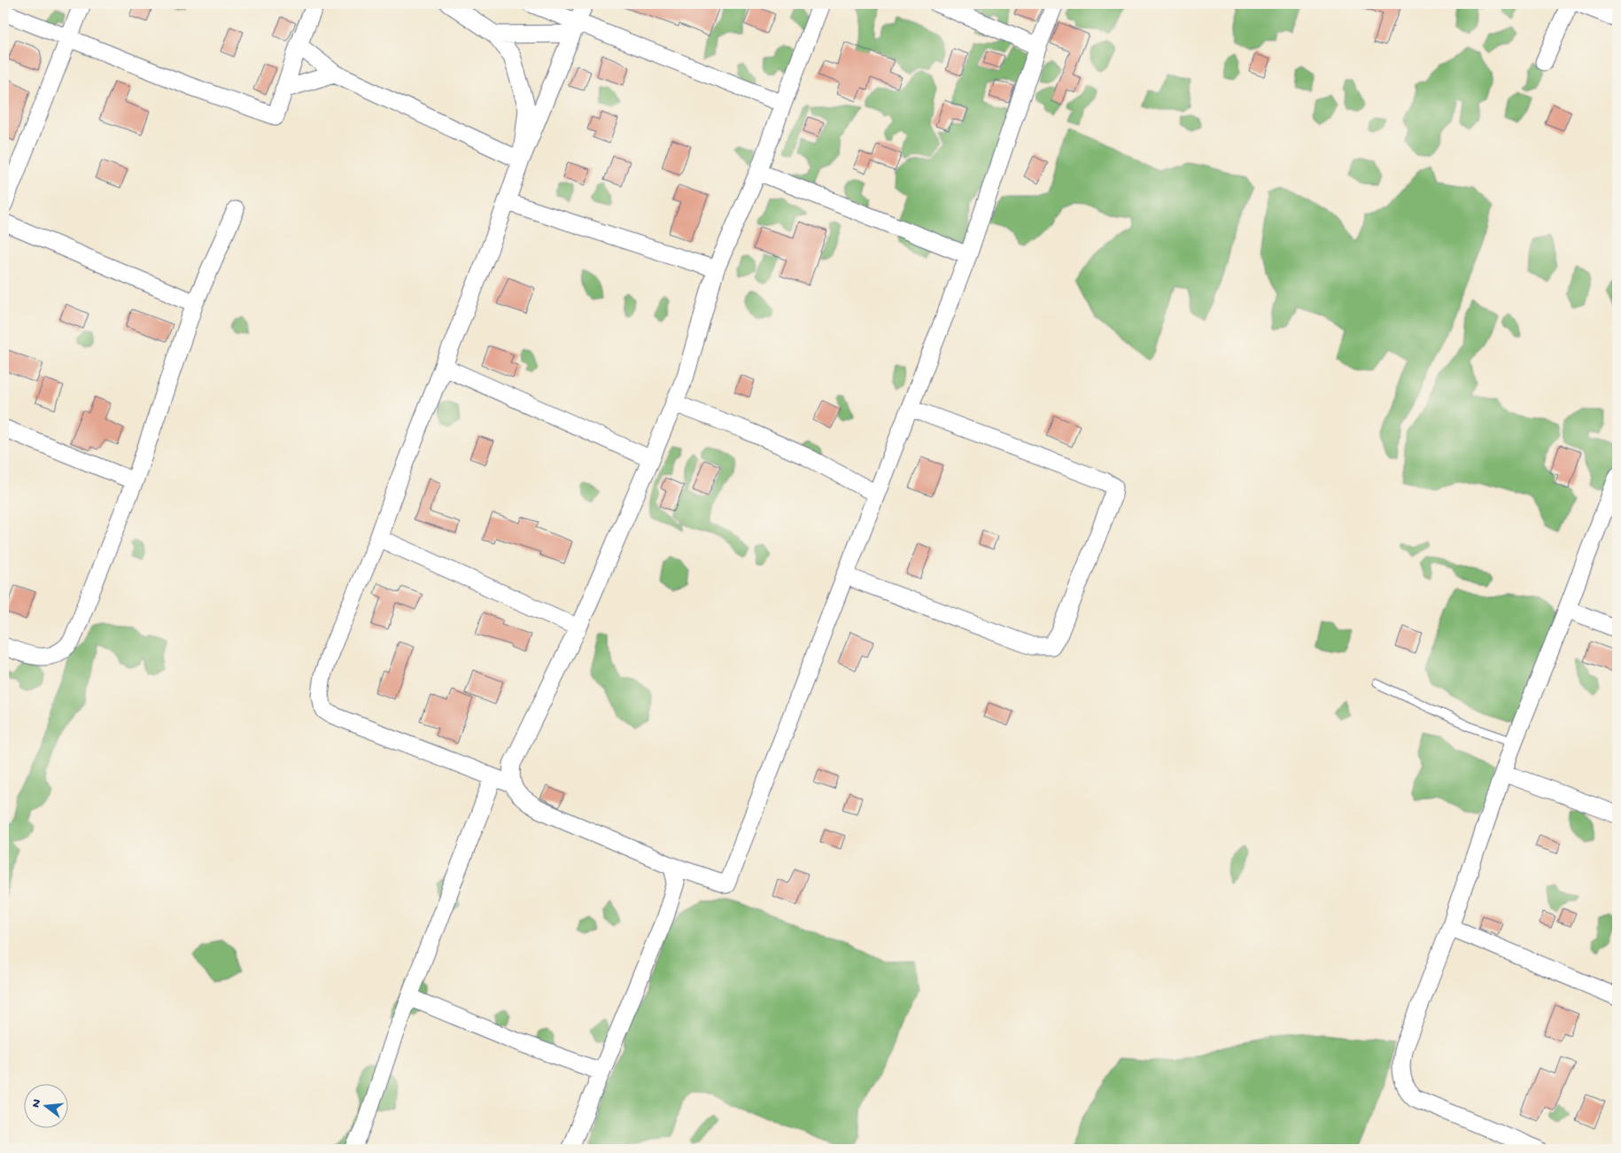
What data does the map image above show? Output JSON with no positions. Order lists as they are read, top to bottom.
{
  "north": "left"
}
